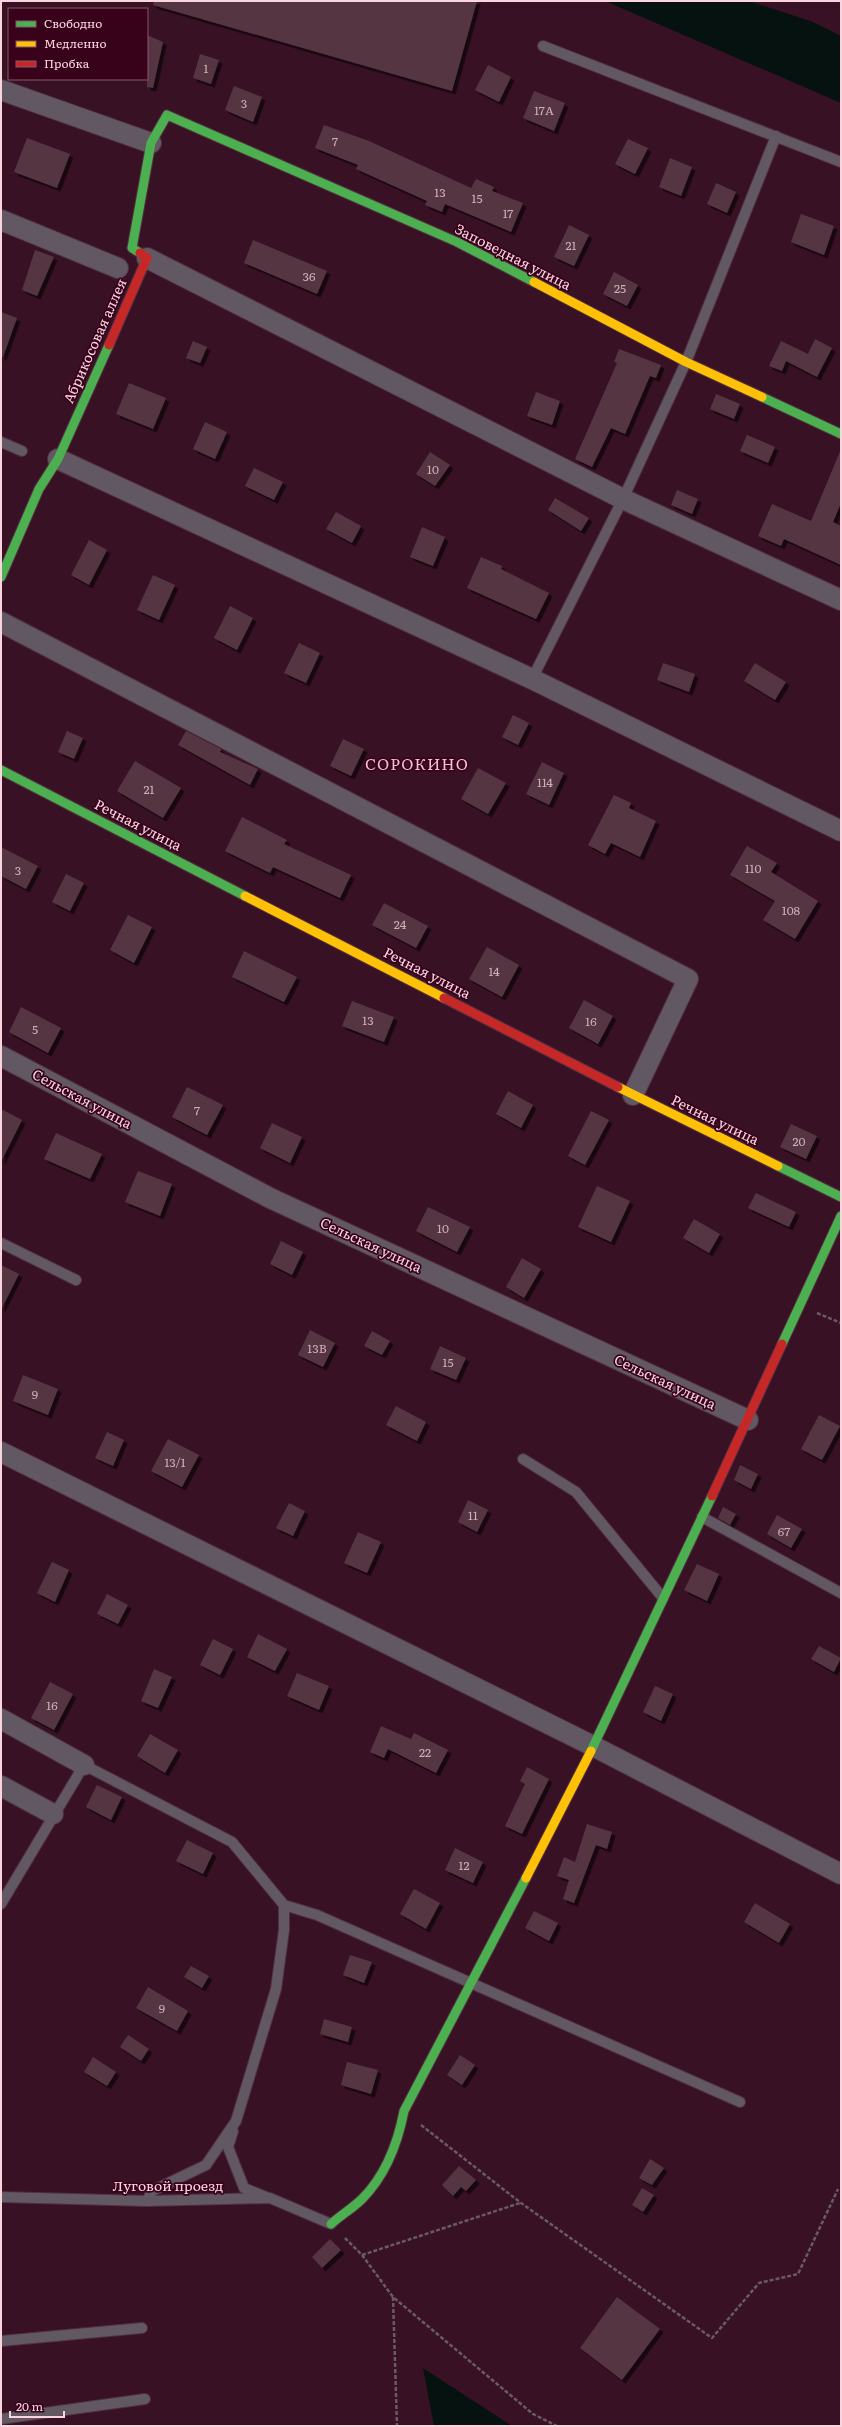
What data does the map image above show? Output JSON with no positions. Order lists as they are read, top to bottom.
{
  "streets": {
    "street": [
      "Заповедная улица",
      "Абрикосовая аллея",
      "Речная улица",
      "Сельская улица"
    ],
    "lane": ["Луговой проезд"]
  },
  "districts": ["СОРОКИНО"],
  "house_numbers": [
    "1",
    "3",
    "17А",
    "7",
    "13",
    "15",
    "17",
    "21",
    "36",
    "25",
    "10",
    "114",
    "21",
    "110",
    "3",
    "108",
    "24",
    "14",
    "13",
    "16",
    "5",
    "7",
    "20",
    "10",
    "13В",
    "15",
    "9",
    "13/1",
    "11",
    "67",
    "16",
    "22",
    "12",
    "9"
  ],
  "legend": ["Свободно", "Медленно", "Пробка"],
  "scale_bar": "20 m"
}
